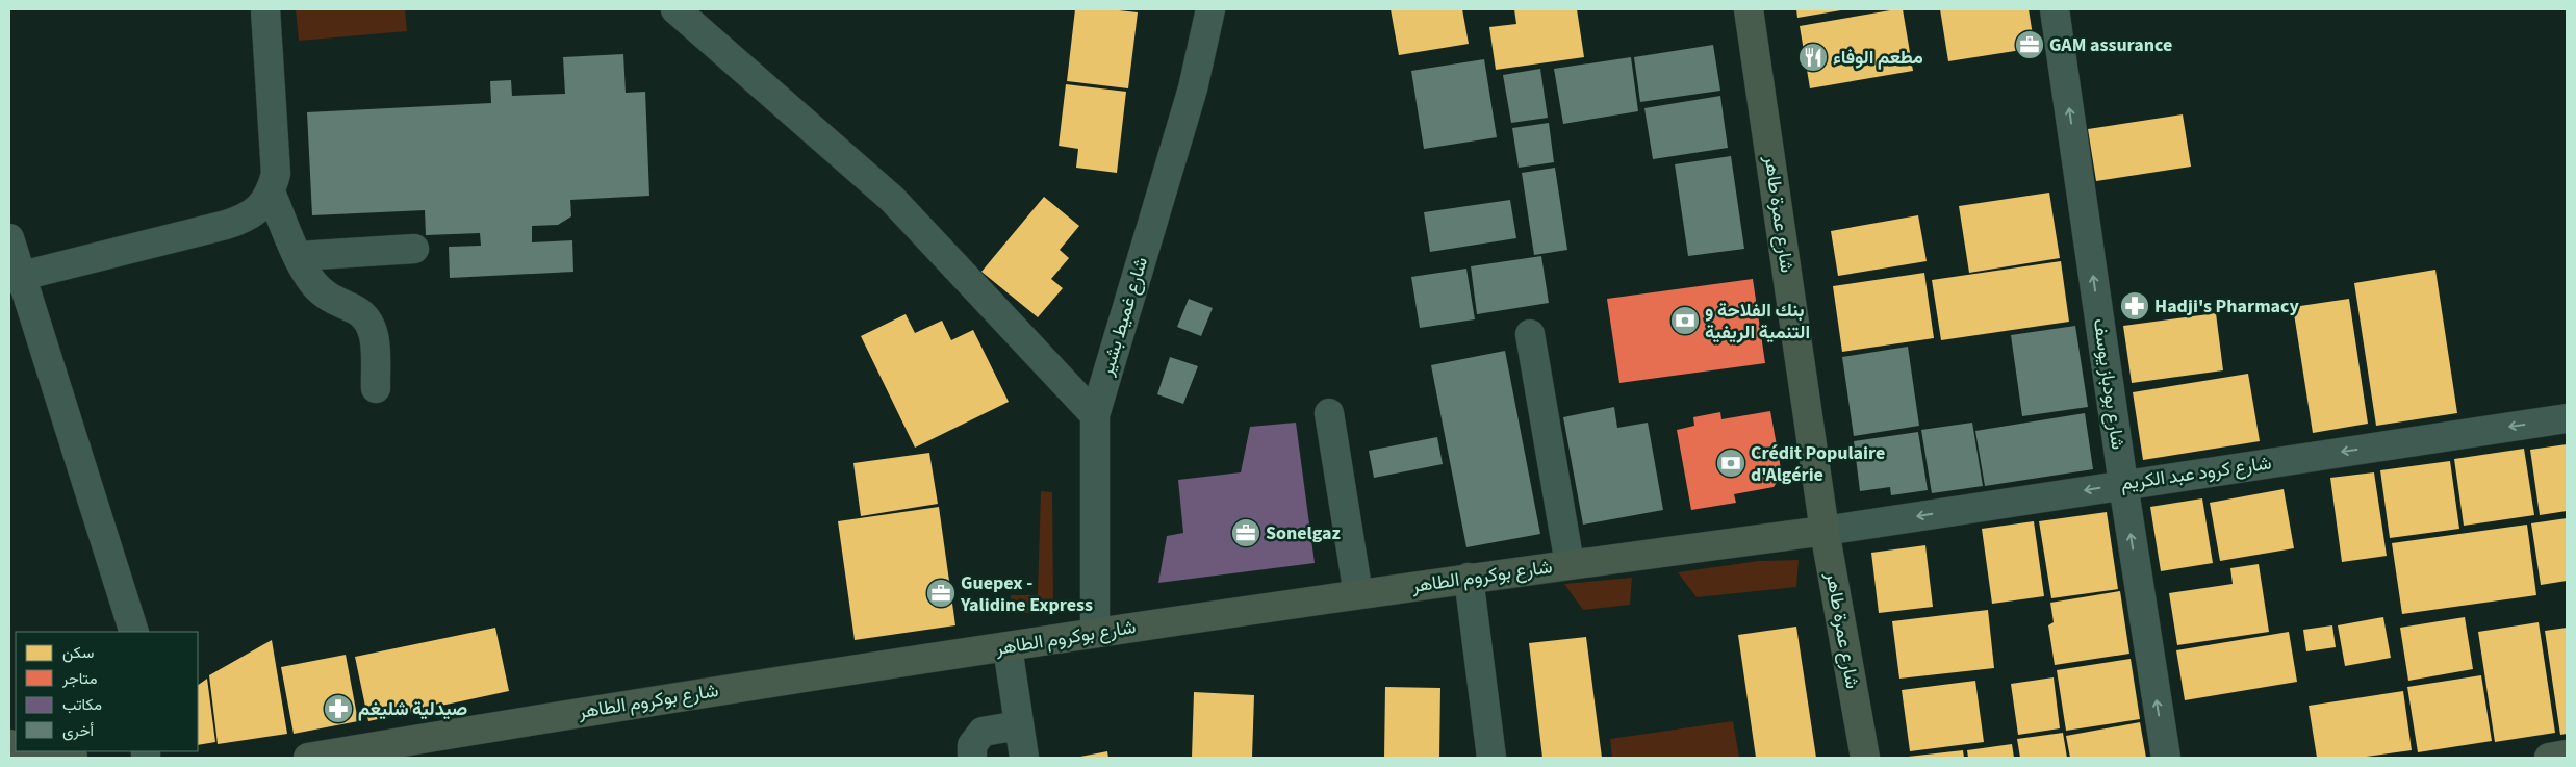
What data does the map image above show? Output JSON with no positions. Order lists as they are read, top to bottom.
{
  "streets": {
    "main road": ["شارع عمرة طاهر", "شارع بوكروم الطاهر"],
    "street": ["شارع غميط بشير", "شارع بودباز يوسف", "شارع كرود عبد الكريم"]
  },
  "crossings": [
    ["شارع عمرة طاهر", "شارع كرود عبد الكريم"],
    ["شارع عمرة طاهر", "شارع بوكروم الطاهر"],
    ["شارع غميط بشير", "شارع بوكروم الطاهر"],
    ["شارع بودباز يوسف", "شارع كرود عبد الكريم"],
    ["شارع كرود عبد الكريم", "شارع بوكروم الطاهر"]
  ],
  "one_way": ["شارع بودباز يوسف", "شارع كرود عبد الكريم"],
  "places": {
    "office": ["GAM assurance", "Sonelgaz", "Guepex - Yalidine Express"],
    "restaurant": ["مطعم الوفاء"],
    "pharmacy": ["Hadji's Pharmacy", "صيدلية شليغم"],
    "bank": ["بنك الفلاحة و التنمية الريفية", "Crédit Populaire d'Algérie"]
  },
  "legend": [
    "سكن",
    "متاجر",
    "مكاتب",
    "أخرى"
  ]
}
